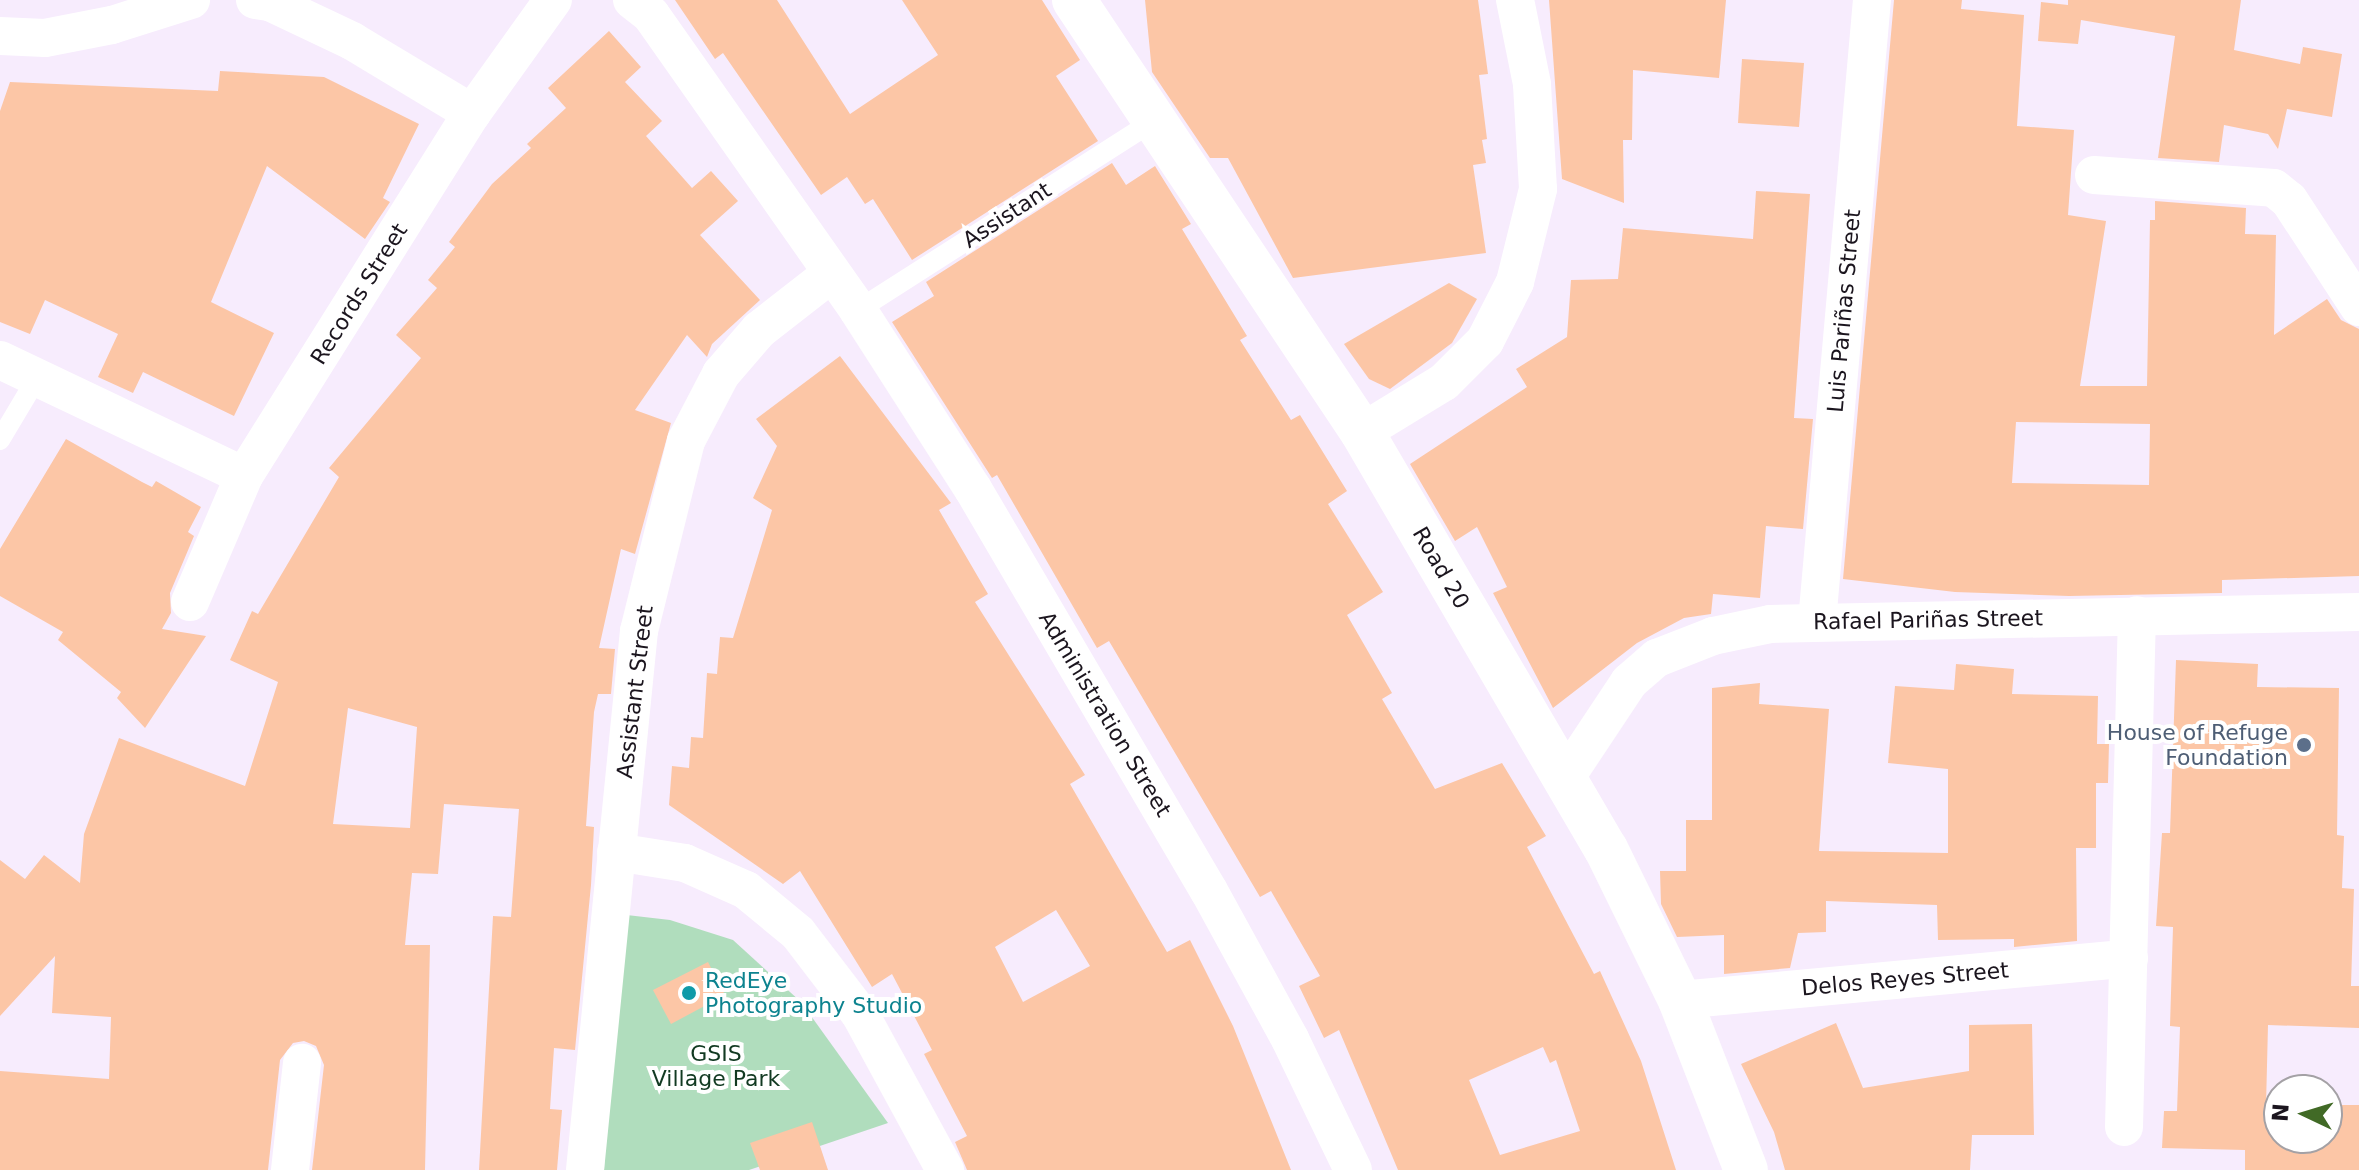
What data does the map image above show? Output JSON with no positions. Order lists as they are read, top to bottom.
{
  "streets": {
    "street": [
      "Records Street",
      "Luis Pariñas Street",
      "Road 20",
      "Rafael Pariñas Street",
      "Assistant Street",
      "Administration Street",
      "Delos Reyes Street"
    ],
    "lane": ["Assistant"]
  },
  "crossings": [
    ["Assistant", "Road 20"],
    ["Assistant", "Administration Street"],
    ["Luis Pariñas Street", "Rafael Pariñas Street"],
    ["Road 20", "Rafael Pariñas Street"],
    ["Road 20", "Delos Reyes Street"],
    ["Assistant Street", "Administration Street"]
  ],
  "parks": ["GSIS Village Park"],
  "places": ["House of Refuge Foundation", "RedEye Photography Studio"],
  "north": "left"
}
